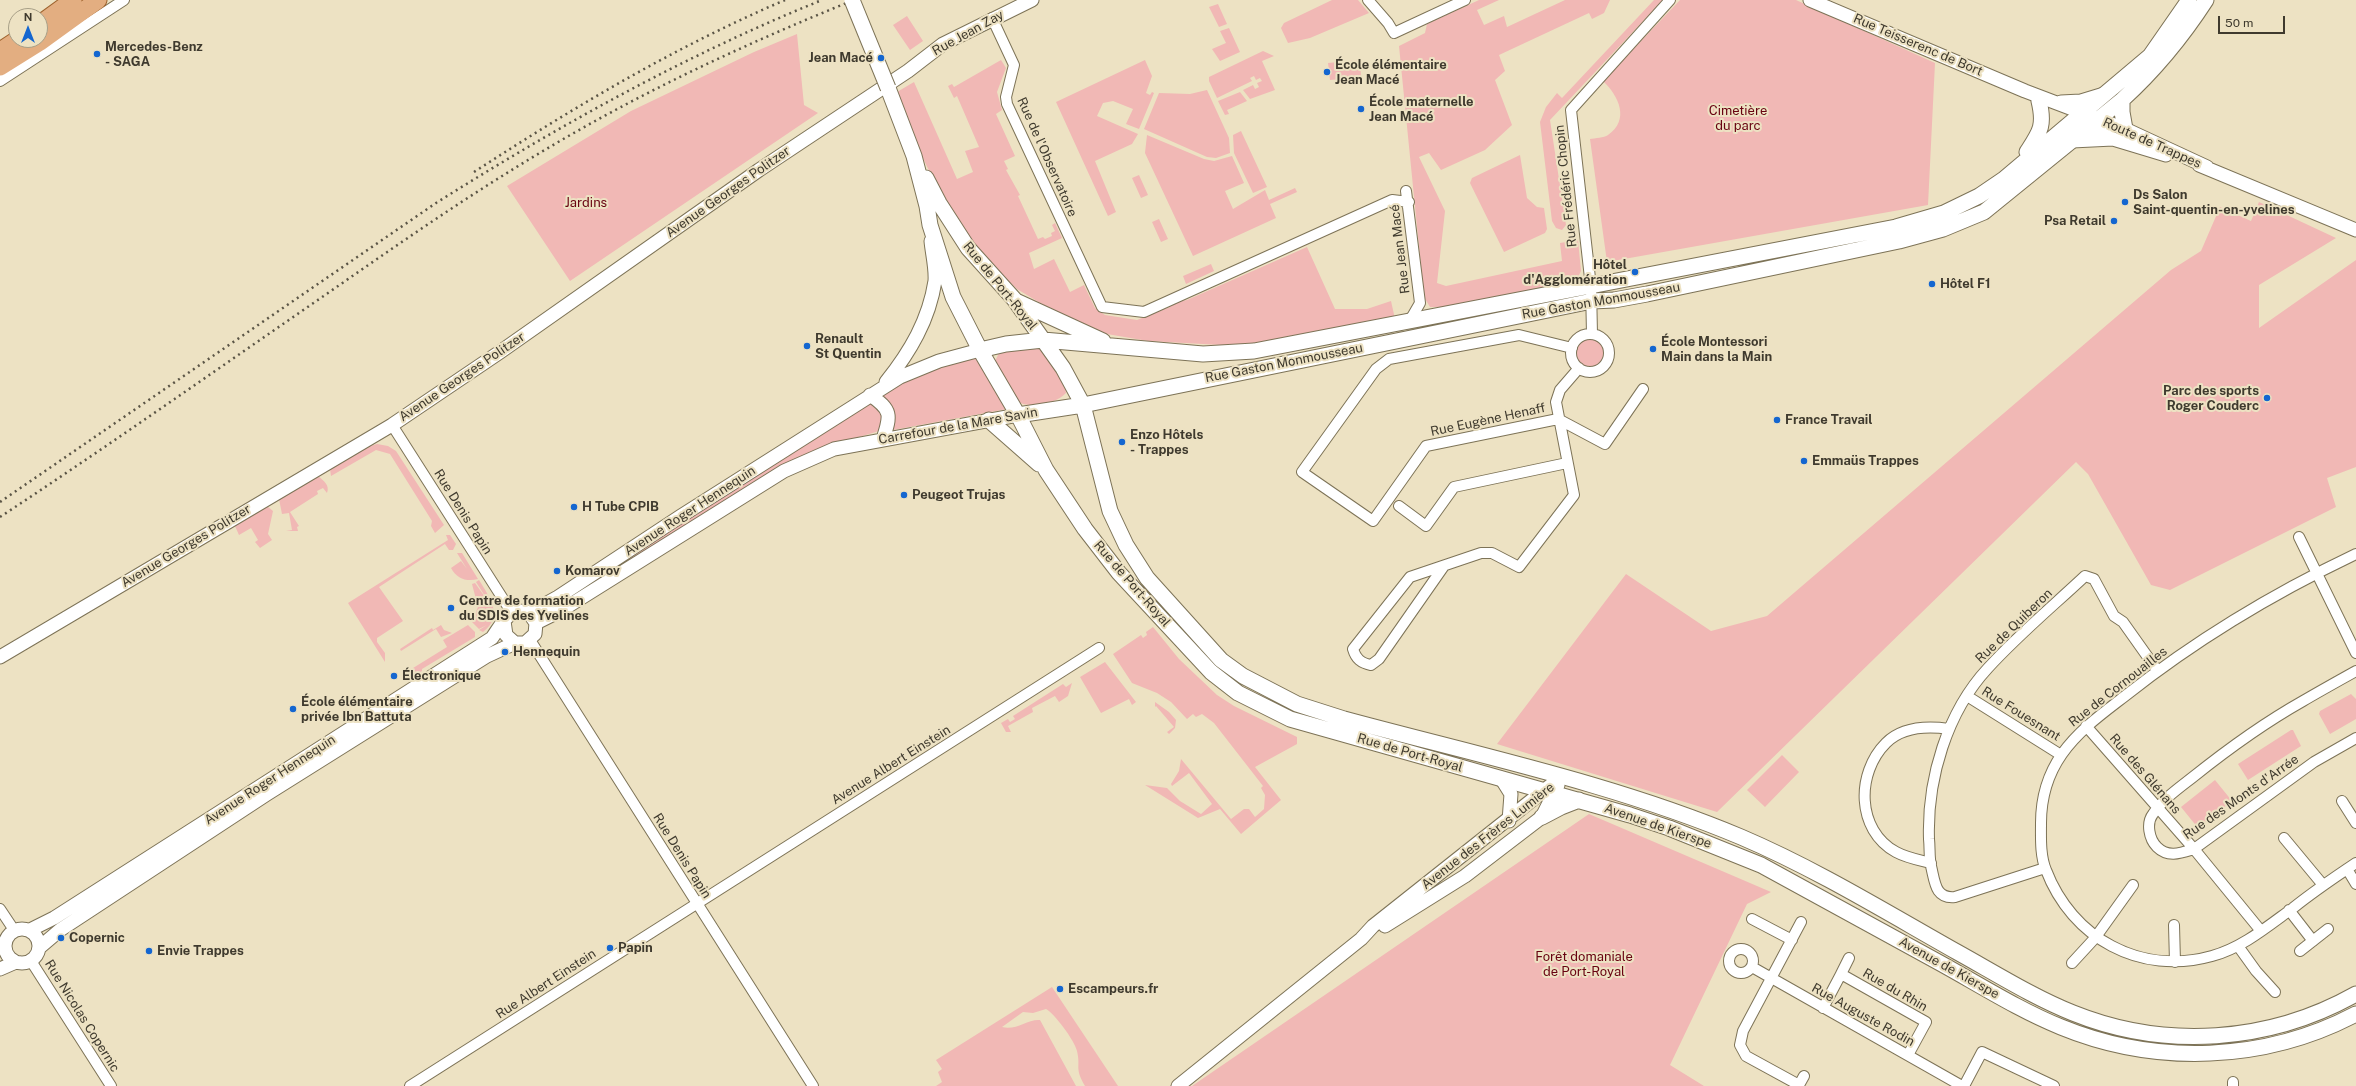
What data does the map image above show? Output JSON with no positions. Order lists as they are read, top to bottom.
{
  "streets": {
    "main road": [
      "Rue de Port-Royal",
      "Rue Gaston Monmousseau",
      "Carrefour de la Mare Savin",
      "Avenue de Kierspe"
    ],
    "street": [
      "Rue Jean Zay",
      "Rue Teisserenc de Bort",
      "Route de Trappes",
      "Rue de l'Observatoire",
      "Rue Frédéric Chopin",
      "Avenue Georges Politzer",
      "Rue Jean Macé",
      "Rue Eugène Henaff",
      "Avenue Roger Hennequin",
      "Rue Denis Papin",
      "Rue de Quiberon",
      "Rue de Cornouailles",
      "Rue Fouesnant",
      "Avenue Albert Einstein",
      "Rue des Glénans",
      "Rue des Monts d'Arrée",
      "Avenue des Frères Lumière",
      "Rue Albert Einstein",
      "Rue du Rhin",
      "Rue Auguste Rodin",
      "Rue Nicolas Copernic"
    ]
  },
  "crossings": [
    ["Rue Jean Zay", "Rue de l'Observatoire"],
    ["Rue Jean Zay", "Avenue Georges Politzer"],
    ["Rue Teisserenc de Bort", "Route de Trappes"],
    ["Rue Teisserenc de Bort", "Rue Gaston Monmousseau"],
    ["Route de Trappes", "Rue Gaston Monmousseau"],
    ["Rue de l'Observatoire", "Rue Jean Macé"],
    ["Rue Frédéric Chopin", "Rue Gaston Monmousseau"],
    ["Rue Frédéric Chopin", "Rue Eugène Henaff"],
    ["Avenue Georges Politzer", "Rue Denis Papin"],
    ["Rue Jean Macé", "Rue Gaston Monmousseau"],
    ["Rue de Port-Royal", "Rue Gaston Monmousseau"],
    ["Rue de Port-Royal", "Carrefour de la Mare Savin"],
    ["Rue de Port-Royal", "Avenue de Kierspe"],
    ["Rue de Port-Royal", "Avenue des Frères Lumière"],
    ["Rue Gaston Monmousseau", "Carrefour de la Mare Savin"],
    ["Carrefour de la Mare Savin", "Avenue Roger Hennequin"],
    ["Avenue Roger Hennequin", "Rue Denis Papin"],
    ["Avenue Roger Hennequin", "Rue Nicolas Copernic"],
    ["Rue Denis Papin", "Avenue Albert Einstein"],
    ["Rue Denis Papin", "Rue Albert Einstein"],
    ["Rue de Quiberon", "Rue de Cornouailles"],
    ["Rue de Quiberon", "Rue Fouesnant"],
    ["Rue de Cornouailles", "Rue Fouesnant"],
    ["Rue de Cornouailles", "Rue des Glénans"],
    ["Avenue Albert Einstein", "Rue Albert Einstein"],
    ["Rue des Glénans", "Rue des Monts d'Arrée"],
    ["Avenue de Kierspe", "Avenue des Frères Lumière"],
    ["Rue du Rhin", "Rue Auguste Rodin"]
  ],
  "parks": ["Cimetière du parc", "Jardins", "Forêt domaniale de Port-Royal"],
  "places": [
    "Mercedes-Benz - SAGA",
    "Jean Macé",
    "École élémentaire Jean Macé",
    "École maternelle Jean Macé",
    "Ds Salon Saint-quentin-en-yvelines",
    "Psa Retail",
    "Hôtel d'Agglomération",
    "Hôtel F1",
    "Renault St Quentin",
    "École Montessori Main dans la Main",
    "Parc des sports Roger Couderc",
    "France Travail",
    "Enzo Hôtels - Trappes",
    "Emmaüs Trappes",
    "Peugeot Trujas",
    "H Tube CPIB",
    "Komarov",
    "Centre de formation du SDIS des Yvelines",
    "Hennequin",
    "Électronique",
    "École élémentaire privée Ibn Battuta",
    "Copernic",
    "Papin",
    "Envie Trappes",
    "Escampeurs.fr"
  ],
  "scale_bar": "50 m",
  "north": "top"
}
